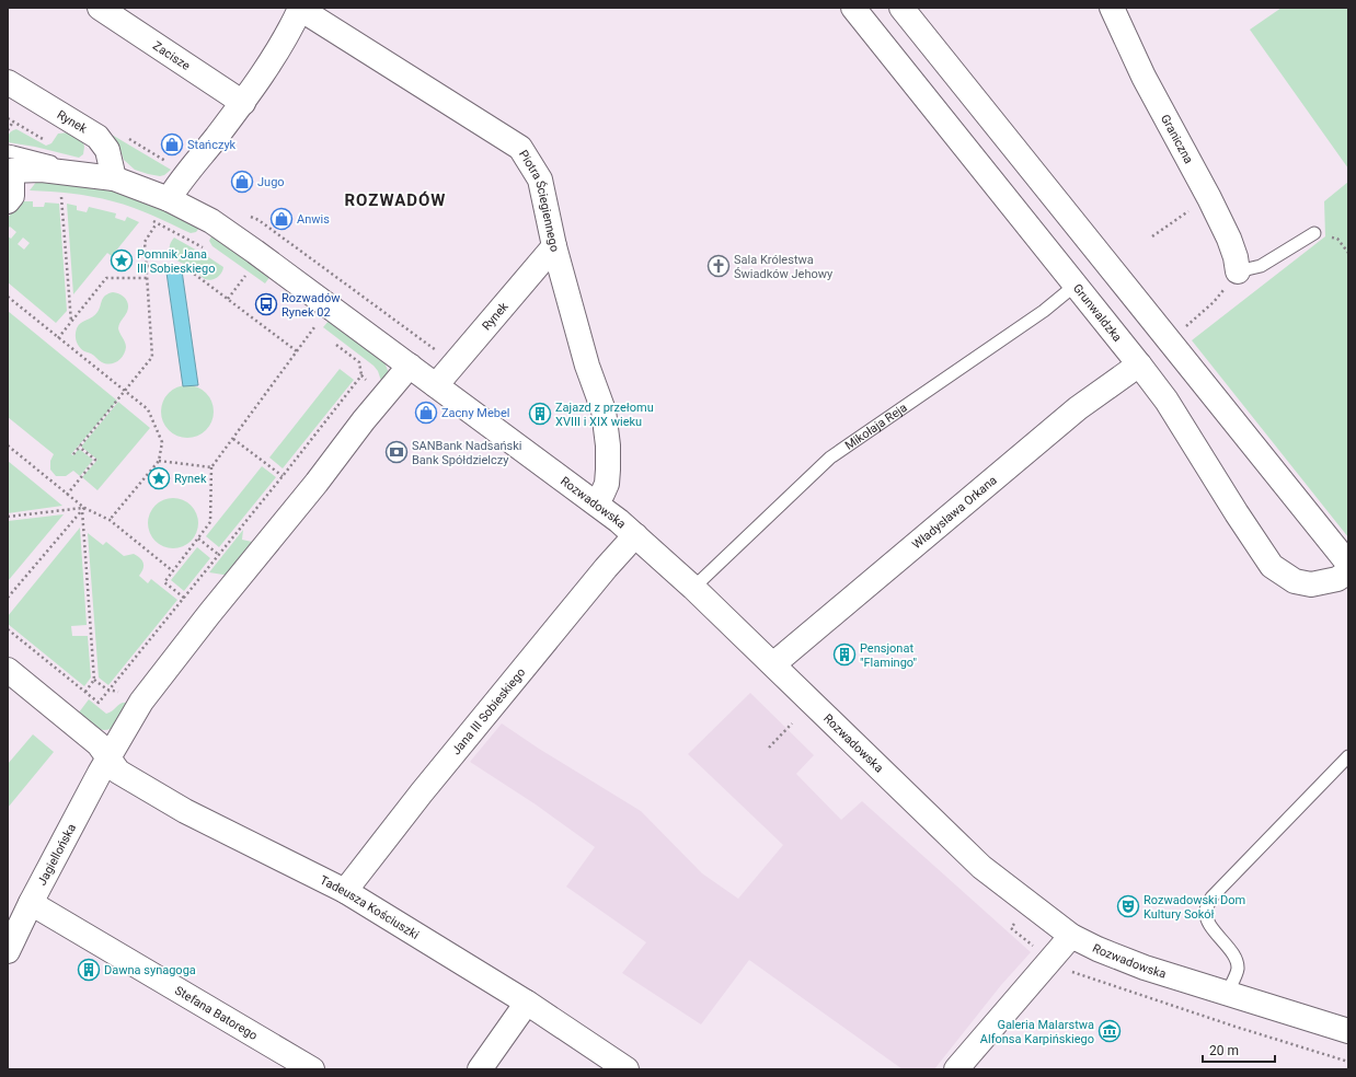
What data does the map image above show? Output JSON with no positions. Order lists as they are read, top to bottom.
{
  "streets": {
    "street": [
      "Zacisze",
      "Rynek",
      "Graniczna",
      "Piotra Ściegiennego",
      "Grunwaldzka",
      "Rozwadowska",
      "Władysława Orkana",
      "Jana III Sobieskiego",
      "Jagiellońska",
      "Tadeusza Kościuszki",
      "Stefana Batorego"
    ],
    "lane": ["Mikołaja Reja"]
  },
  "crossings": [
    ["Zacisze", "Piotra Ściegiennego"],
    ["Rynek", "Piotra Ściegiennego"],
    ["Rynek", "Rozwadowska"],
    ["Piotra Ściegiennego", "Rozwadowska"],
    ["Grunwaldzka", "Mikołaja Reja"],
    ["Grunwaldzka", "Władysława Orkana"],
    ["Mikołaja Reja", "Rozwadowska"],
    ["Rozwadowska", "Władysława Orkana"],
    ["Rozwadowska", "Jana III Sobieskiego"],
    ["Jana III Sobieskiego", "Tadeusza Kościuszki"],
    ["Jagiellońska", "Tadeusza Kościuszki"],
    ["Jagiellońska", "Stefana Batorego"]
  ],
  "districts": ["ROZWADÓW"],
  "places": {
    "shop": [
      "Stańczyk",
      "Jugo",
      "Anwis",
      "Zacny Mebel"
    ],
    "place": ["Pomnik Jana III Sobieskiego", "Rynek"],
    "church": ["Sala Królestwa Świadków Jehowy"],
    "bus stop": ["Rozwadów Rynek 02"],
    "building": ["Zajazd z przełomu XVIII i XIX wieku", "Pensjonat \"Flamingo\"", "Dawna synagoga"],
    "bank": ["SANBank Nadsański Bank Spółdzielczy"],
    "theatre": ["Rozwadowski Dom Kultury Sokół"],
    "museum": ["Galeria Malarstwa Alfonsa Karpińskiego"]
  },
  "scale_bar": "20 m"
}
